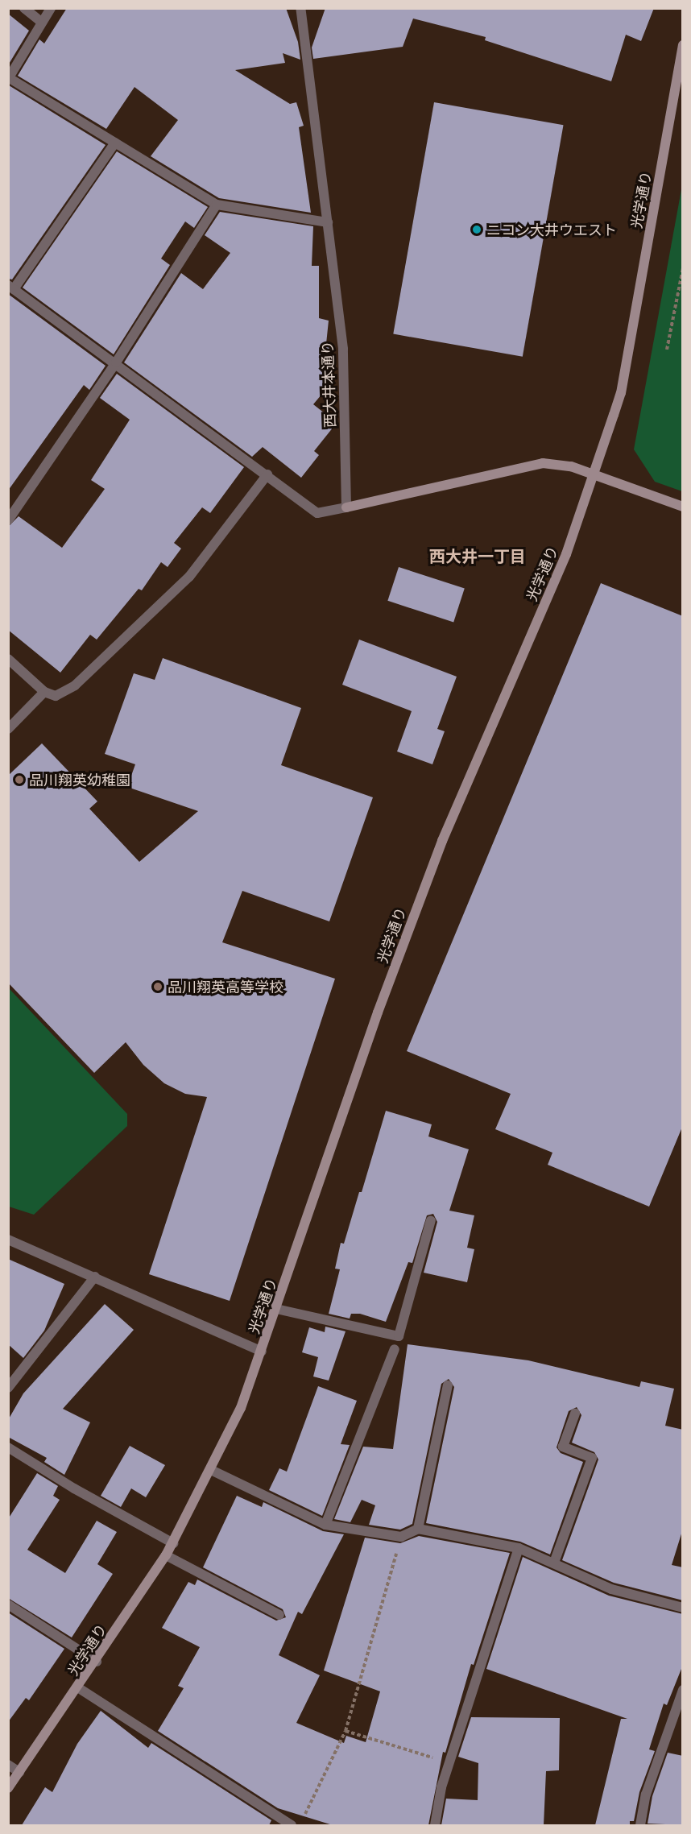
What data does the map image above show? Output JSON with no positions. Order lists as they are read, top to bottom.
{
  "streets": {
    "street": ["光学通り", "西大井本通り"]
  },
  "districts": ["西大井一丁目"],
  "places": ["ニコン大井ウエスト", "品川翔英幼稚園", "品川翔英高等学校"]
}
